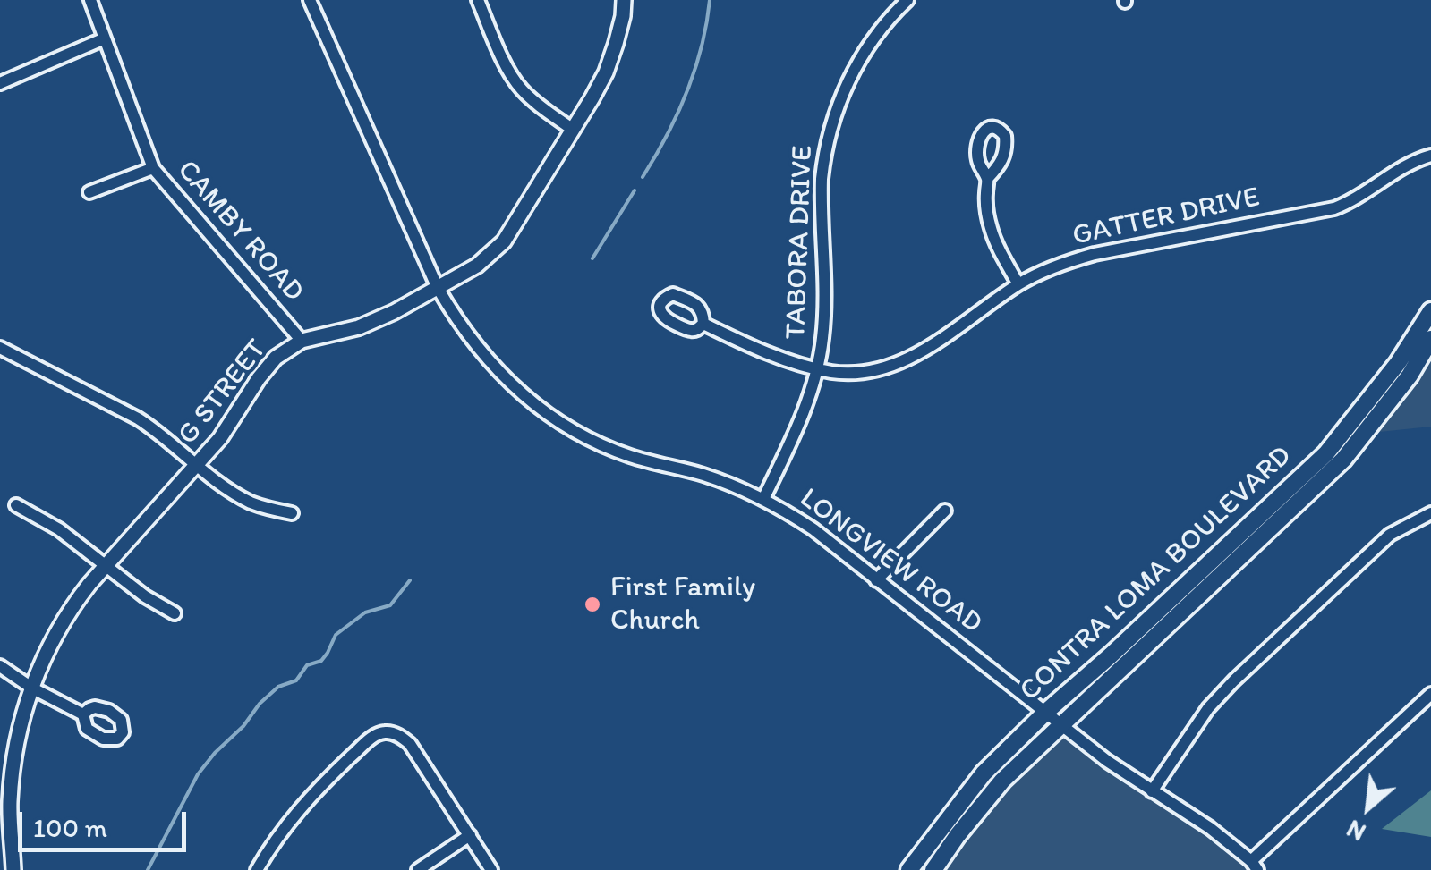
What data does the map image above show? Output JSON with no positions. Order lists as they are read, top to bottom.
{
  "streets": {
    "main road": ["CONTRA LOMA BOULEVARD"],
    "street": [
      "GATTER DRIVE",
      "CAMBY ROAD",
      "TABORA DRIVE",
      "G STREET",
      "LONGVIEW ROAD"
    ]
  },
  "crossings": [
    ["GATTER DRIVE", "TABORA DRIVE"],
    ["CAMBY ROAD", "G STREET"],
    ["TABORA DRIVE", "LONGVIEW ROAD"],
    ["G STREET", "LONGVIEW ROAD"],
    ["LONGVIEW ROAD", "CONTRA LOMA BOULEVARD"]
  ],
  "places": ["First Family Church"],
  "scale_bar": "100 m",
  "north": "bottom left"
}
